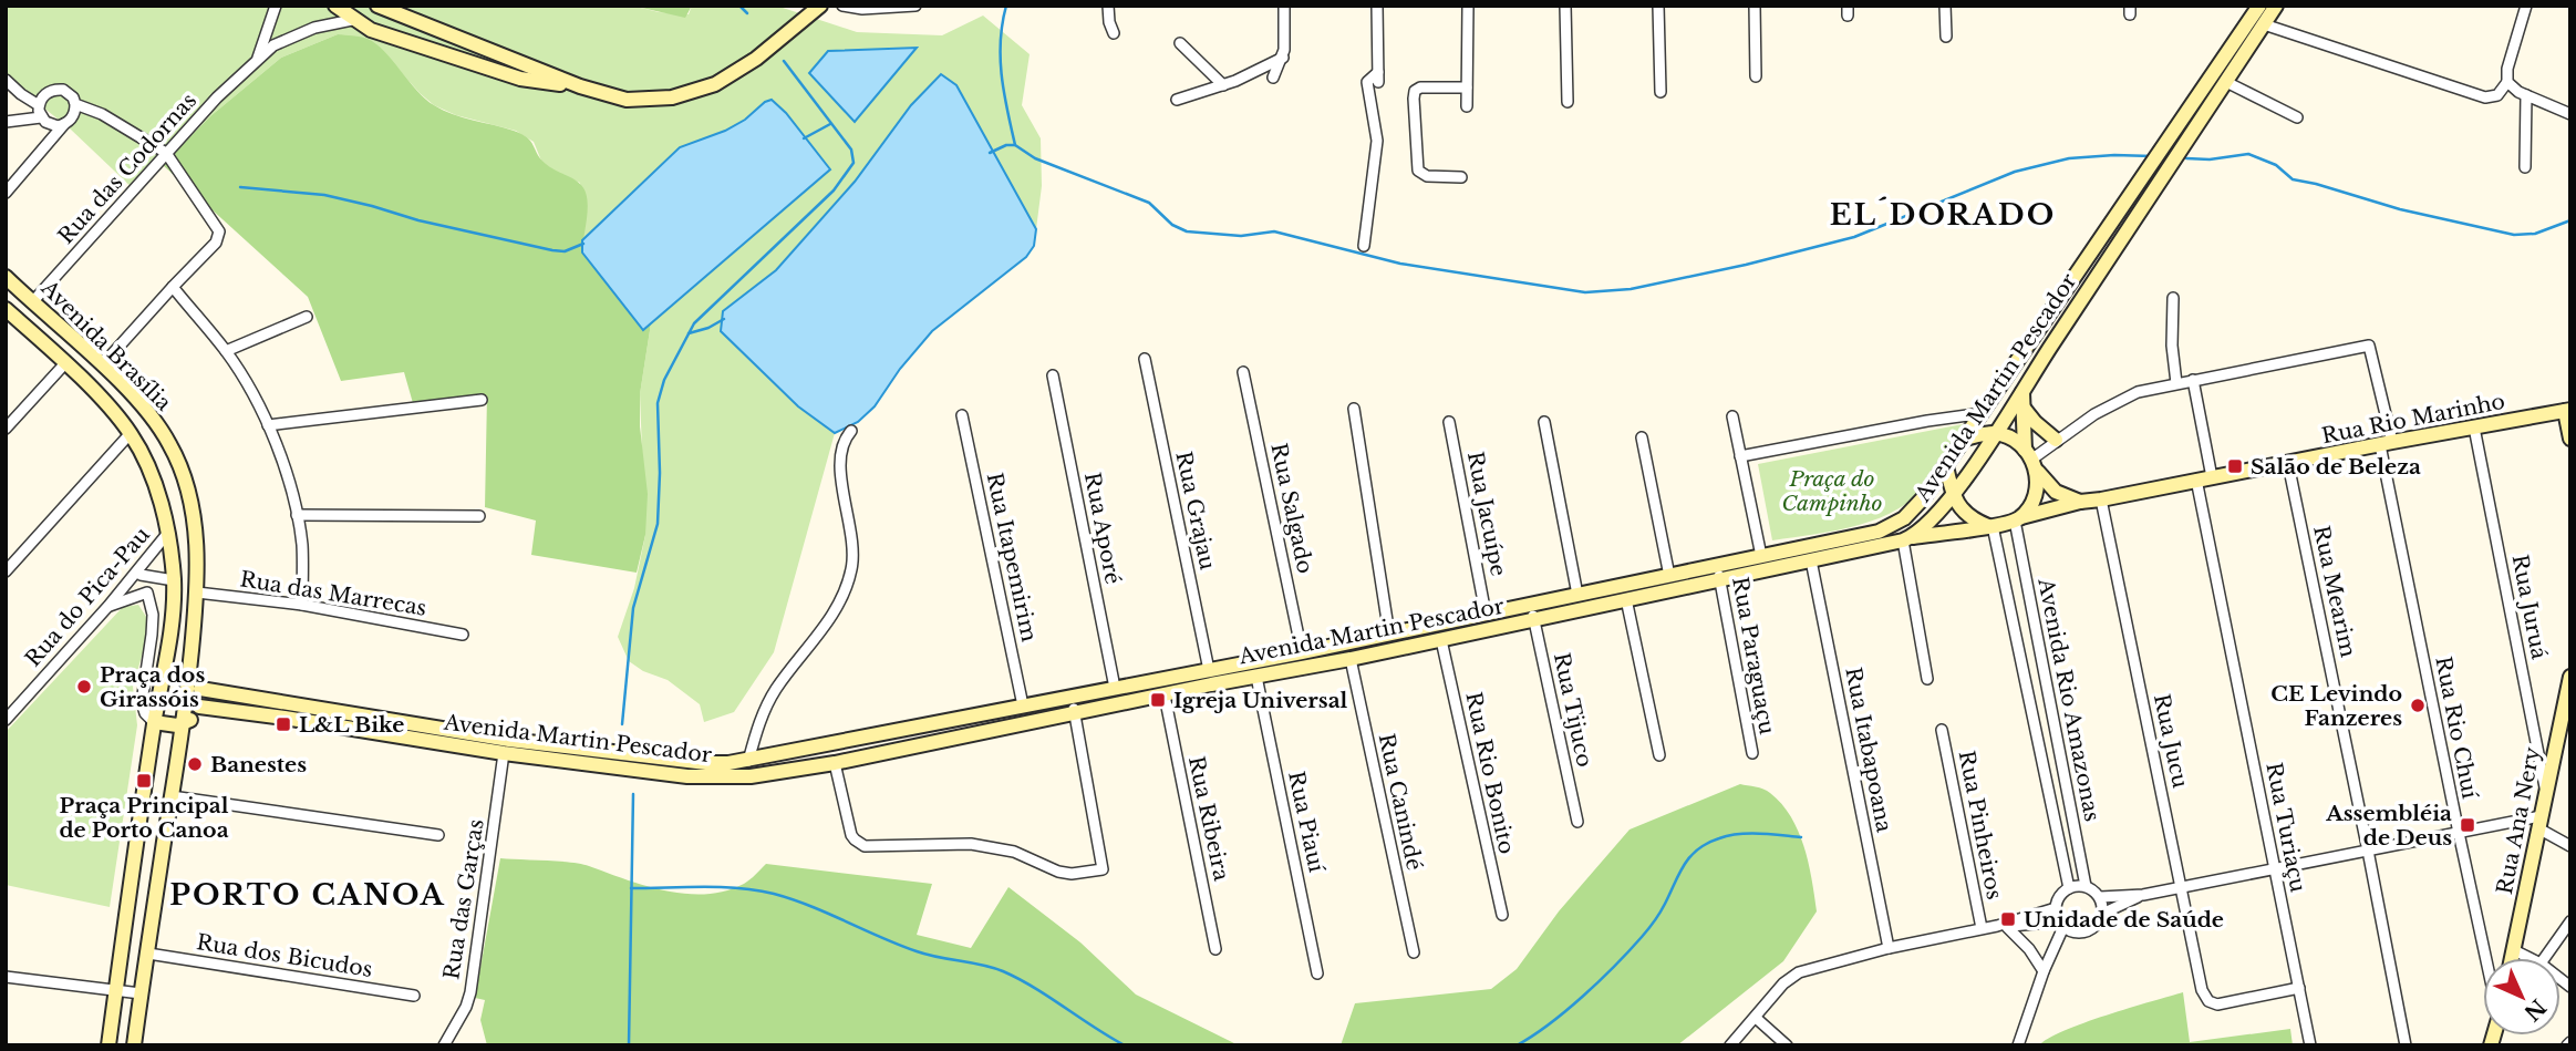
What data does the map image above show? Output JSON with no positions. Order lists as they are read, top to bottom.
{
  "streets": {
    "street": [
      "Rua das Codornas",
      "Avenida Brasília",
      "Avenida Martin Pescador",
      "Rua Rio Marinho",
      "Rua Salgado",
      "Rua Grajau",
      "Rua Jacuípe",
      "Rua Aporé",
      "Rua Itapemirim",
      "Rua Mearim",
      "Rua das Marrecas",
      "Rua do Pica-Pau",
      "Rua Juruá",
      "Rua Paraguaçu",
      "Avenida Rio Amazonas",
      "Rua Tijuco",
      "Rua Rio Chuí",
      "Rua Jucu",
      "Rua Itabapoana",
      "Rua Rio Bonito",
      "Rua Canindé",
      "Rua Ribeira",
      "Rua Ana Nery",
      "Rua Piauí",
      "Rua Pinheiros",
      "Rua Turiaçu",
      "Rua das Garças",
      "Rua dos Bicudos"
    ]
  },
  "crossings": [
    ["Rua das Codornas", "Avenida Brasília"],
    ["Avenida Brasília", "Rua das Marrecas"],
    ["Avenida Brasília", "Rua do Pica-Pau"],
    ["Avenida Brasília", "Rua dos Bicudos"],
    ["Avenida Martin Pescador", "Rua Rio Marinho"],
    ["Avenida Martin Pescador", "Rua Salgado"],
    ["Avenida Martin Pescador", "Rua Grajau"],
    ["Avenida Martin Pescador", "Rua Jacuípe"],
    ["Avenida Martin Pescador", "Rua Aporé"],
    ["Avenida Martin Pescador", "Rua Itapemirim"],
    ["Avenida Martin Pescador", "Rua Paraguaçu"],
    ["Avenida Martin Pescador", "Avenida Rio Amazonas"],
    ["Avenida Martin Pescador", "Rua Tijuco"],
    ["Avenida Martin Pescador", "Rua Itabapoana"],
    ["Avenida Martin Pescador", "Rua Rio Bonito"],
    ["Avenida Martin Pescador", "Rua Canindé"],
    ["Avenida Martin Pescador", "Rua Ribeira"],
    ["Avenida Martin Pescador", "Rua Piauí"],
    ["Avenida Martin Pescador", "Rua das Garças"],
    ["Rua Rio Marinho", "Rua Mearim"],
    ["Rua Rio Marinho", "Rua Juruá"],
    ["Rua Rio Marinho", "Avenida Rio Amazonas"],
    ["Rua Rio Marinho", "Rua Rio Chuí"],
    ["Rua Rio Marinho", "Rua Jucu"],
    ["Rua Rio Marinho", "Rua Turiaçu"],
    ["Rua Juruá", "Rua Ana Nery"],
    ["Rua Jucu", "Rua Turiaçu"]
  ],
  "districts": ["EL´DORADO", "PORTO CANOA"],
  "parks": ["Praça do Campinho"],
  "places": {
    "transit": [
      "Salão de Beleza",
      "Igreja Universal",
      "L&L Bike",
      "Praça Principal de Porto Canoa",
      "Assembléia de Deus",
      "Unidade de Saúde"
    ],
    "other": ["Praça dos Girassóis", "CE Levindo Fanzeres", "Banestes"]
  },
  "north": "bottom right"
}
